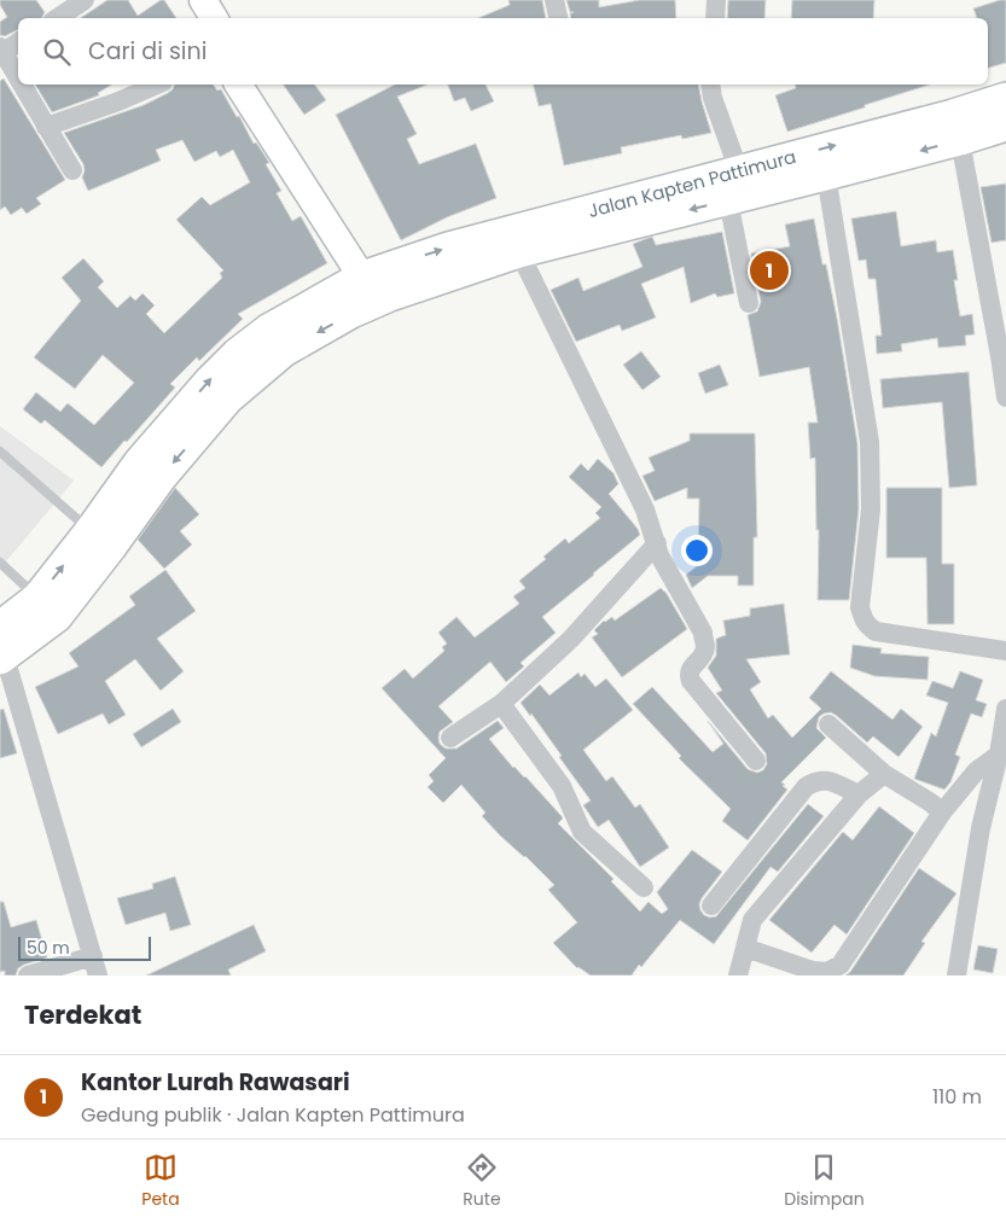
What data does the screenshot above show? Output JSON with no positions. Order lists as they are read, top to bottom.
{
  "streets": {
    "main road": ["Jalan Kapten Pattimura"]
  },
  "scale_bar": "50 m",
  "page": {
    "search": "Cari di sini",
    "pins": "1",
    "scale": "50 m",
    "heading": "Terdekat",
    "list": [
      {
        "mark": "1",
        "name": "Kantor Lurah Rawasari",
        "note": "Gedung publik · Jalan Kapten Pattimura",
        "value": "110 m"
      }
    ],
    "nav": ["Peta", "Rute", "Disimpan"]
  }
}
